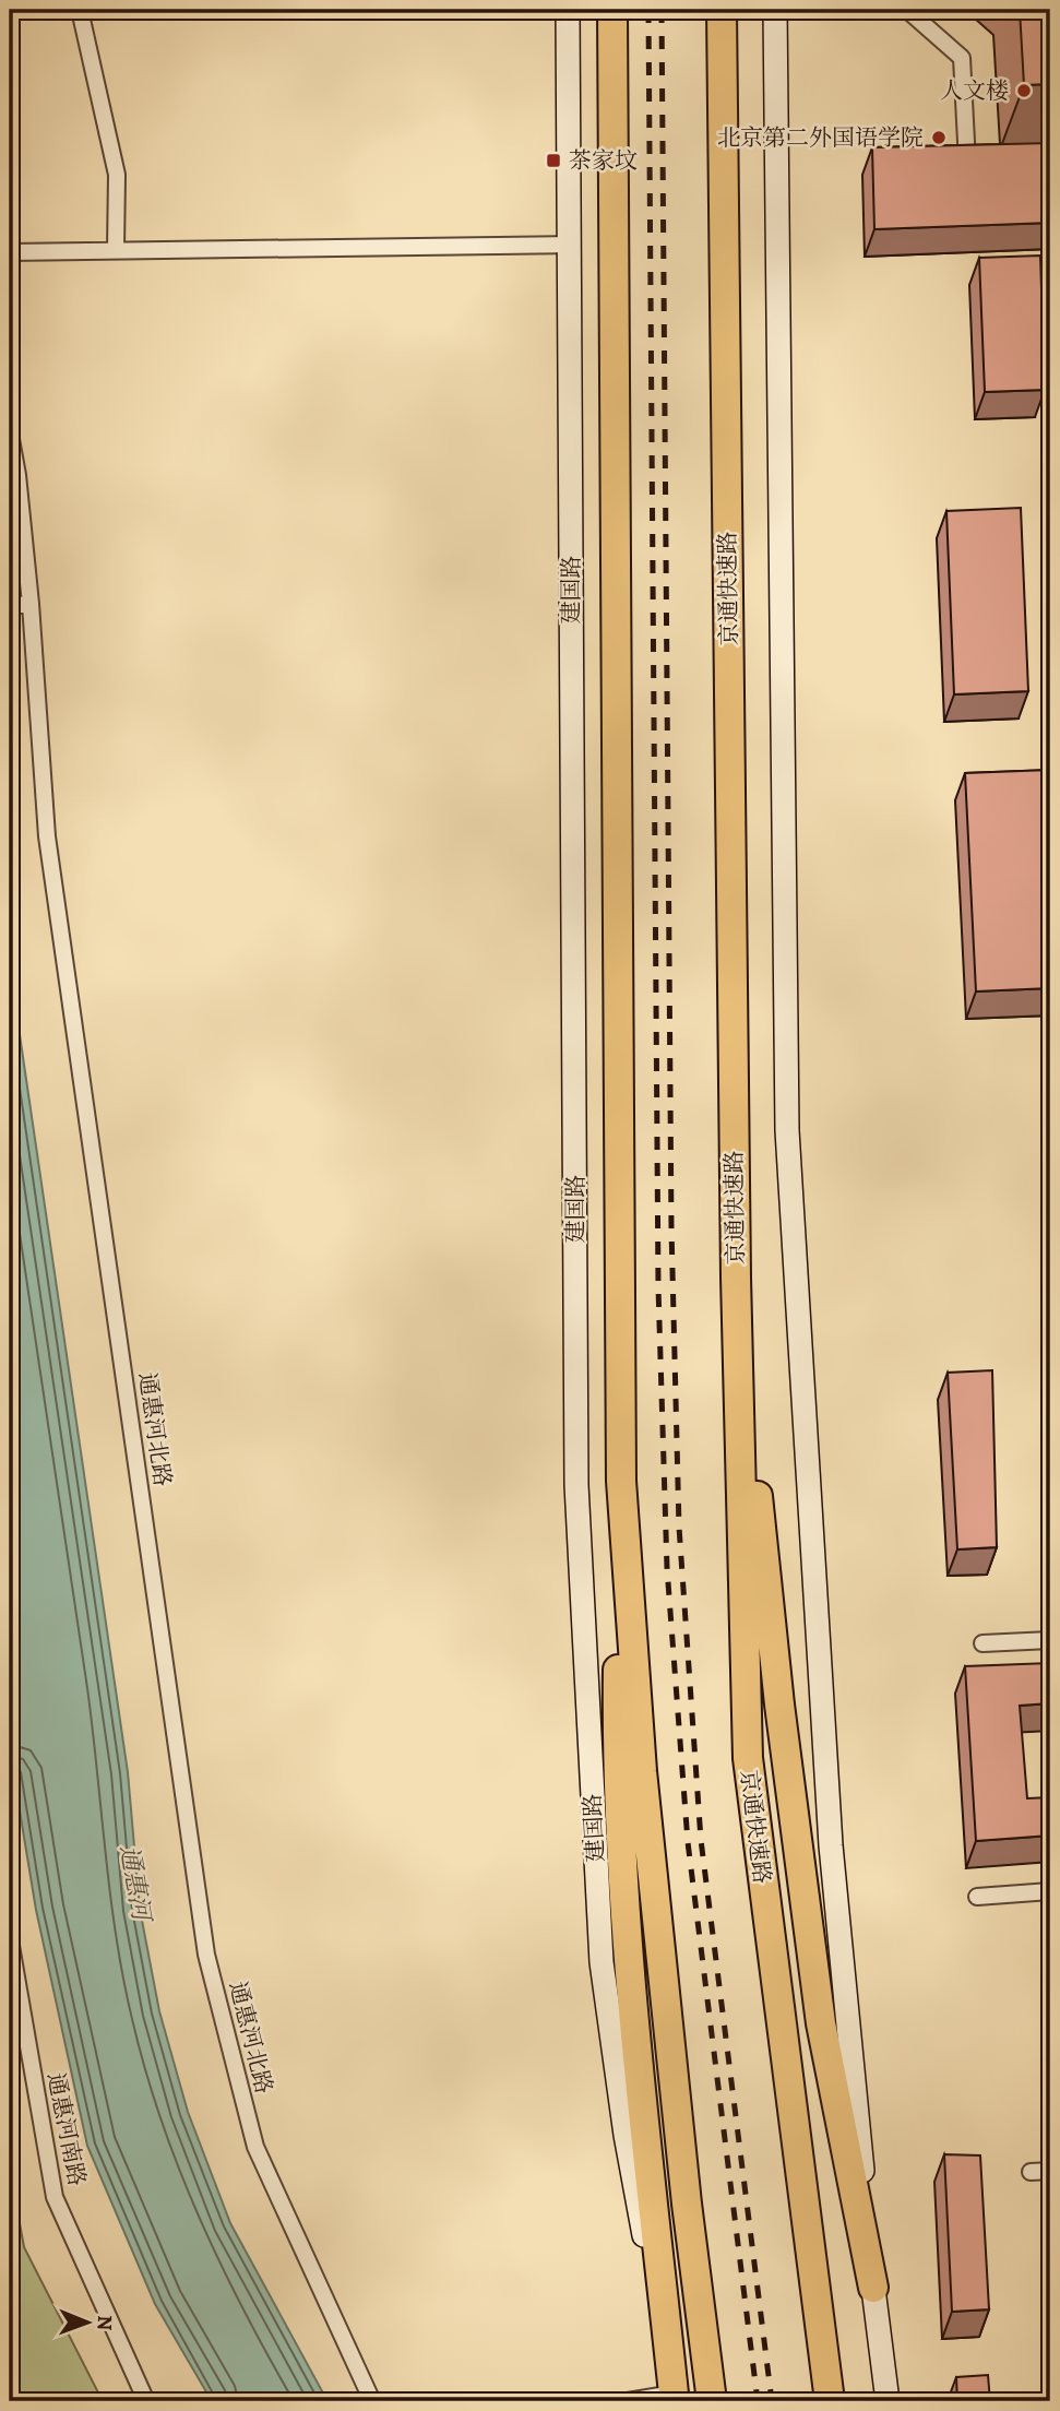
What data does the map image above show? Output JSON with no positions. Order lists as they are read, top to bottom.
{
  "streets": {
    "highway": ["京通快速路"],
    "main road": ["建国路"],
    "street": ["通惠河北路", "通惠河南路"]
  },
  "water": ["通惠河"],
  "places": {
    "other": ["人文楼", "北京第二外国语学院"],
    "transit": ["茶家坟"]
  },
  "north": "right"
}
